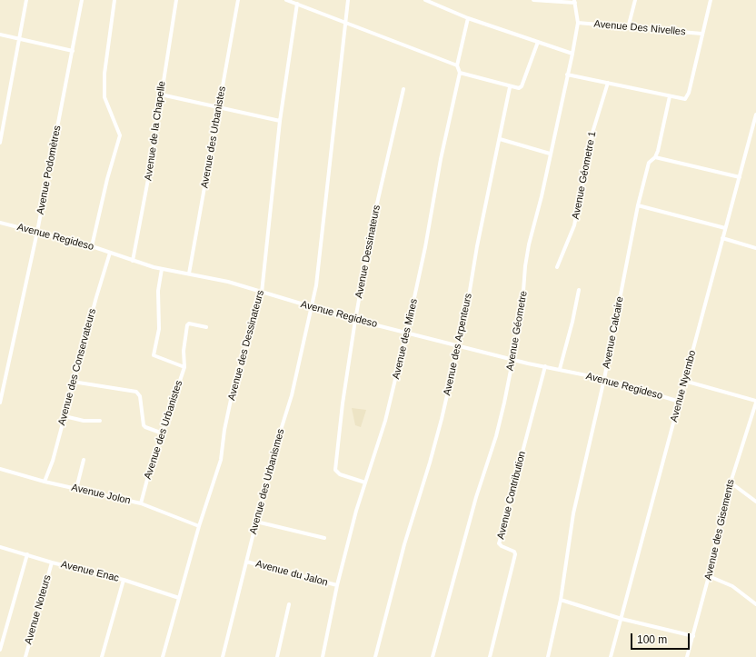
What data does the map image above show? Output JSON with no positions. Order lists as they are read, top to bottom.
{
  "streets": {
    "street": [
      "Avenue Des Nivelles",
      "Avenue de la Chapelle",
      "Avenue des Urbanistes",
      "Avenue Podomètres",
      "Avenue Géometre 1",
      "Avenue Regideso",
      "Avenue Dessinateurs",
      "Avenue Géometre",
      "Avenue Calcaire",
      "Avenue des Mines",
      "Avenue des Arpenteurs",
      "Avenue des Dessinateurs",
      "Avenue des Conservateurs",
      "Avenue Nyembo",
      "Avenue des Urbanismes",
      "Avenue Jolon",
      "Avenue Contribution",
      "Avenue des Gisements",
      "Avenue Enac",
      "Avenue du Jalon",
      "Avenue Noteurs"
    ]
  },
  "crossings": [
    ["Avenue Des Nivelles", "Avenue Géometre"],
    ["Avenue de la Chapelle", "Avenue Regideso"],
    ["Avenue des Urbanistes", "Avenue Regideso"],
    ["Avenue des Urbanistes", "Avenue Jolon"],
    ["Avenue Podomètres", "Avenue Regideso"],
    ["Avenue Regideso", "Avenue Dessinateurs"],
    ["Avenue Regideso", "Avenue Géometre"],
    ["Avenue Regideso", "Avenue Calcaire"],
    ["Avenue Regideso", "Avenue des Mines"],
    ["Avenue Regideso", "Avenue des Arpenteurs"],
    ["Avenue Regideso", "Avenue des Dessinateurs"],
    ["Avenue Regideso", "Avenue des Conservateurs"],
    ["Avenue Regideso", "Avenue Nyembo"],
    ["Avenue Regideso", "Avenue des Urbanismes"],
    ["Avenue Regideso", "Avenue Contribution"],
    ["Avenue Dessinateurs", "Avenue des Mines"],
    ["Avenue des Mines", "Avenue du Jalon"],
    ["Avenue des Dessinateurs", "Avenue Jolon"],
    ["Avenue des Dessinateurs", "Avenue Enac"],
    ["Avenue des Conservateurs", "Avenue Jolon"],
    ["Avenue des Urbanismes", "Avenue du Jalon"],
    ["Avenue Enac", "Avenue Noteurs"]
  ],
  "scale_bar": "100 m"
}
